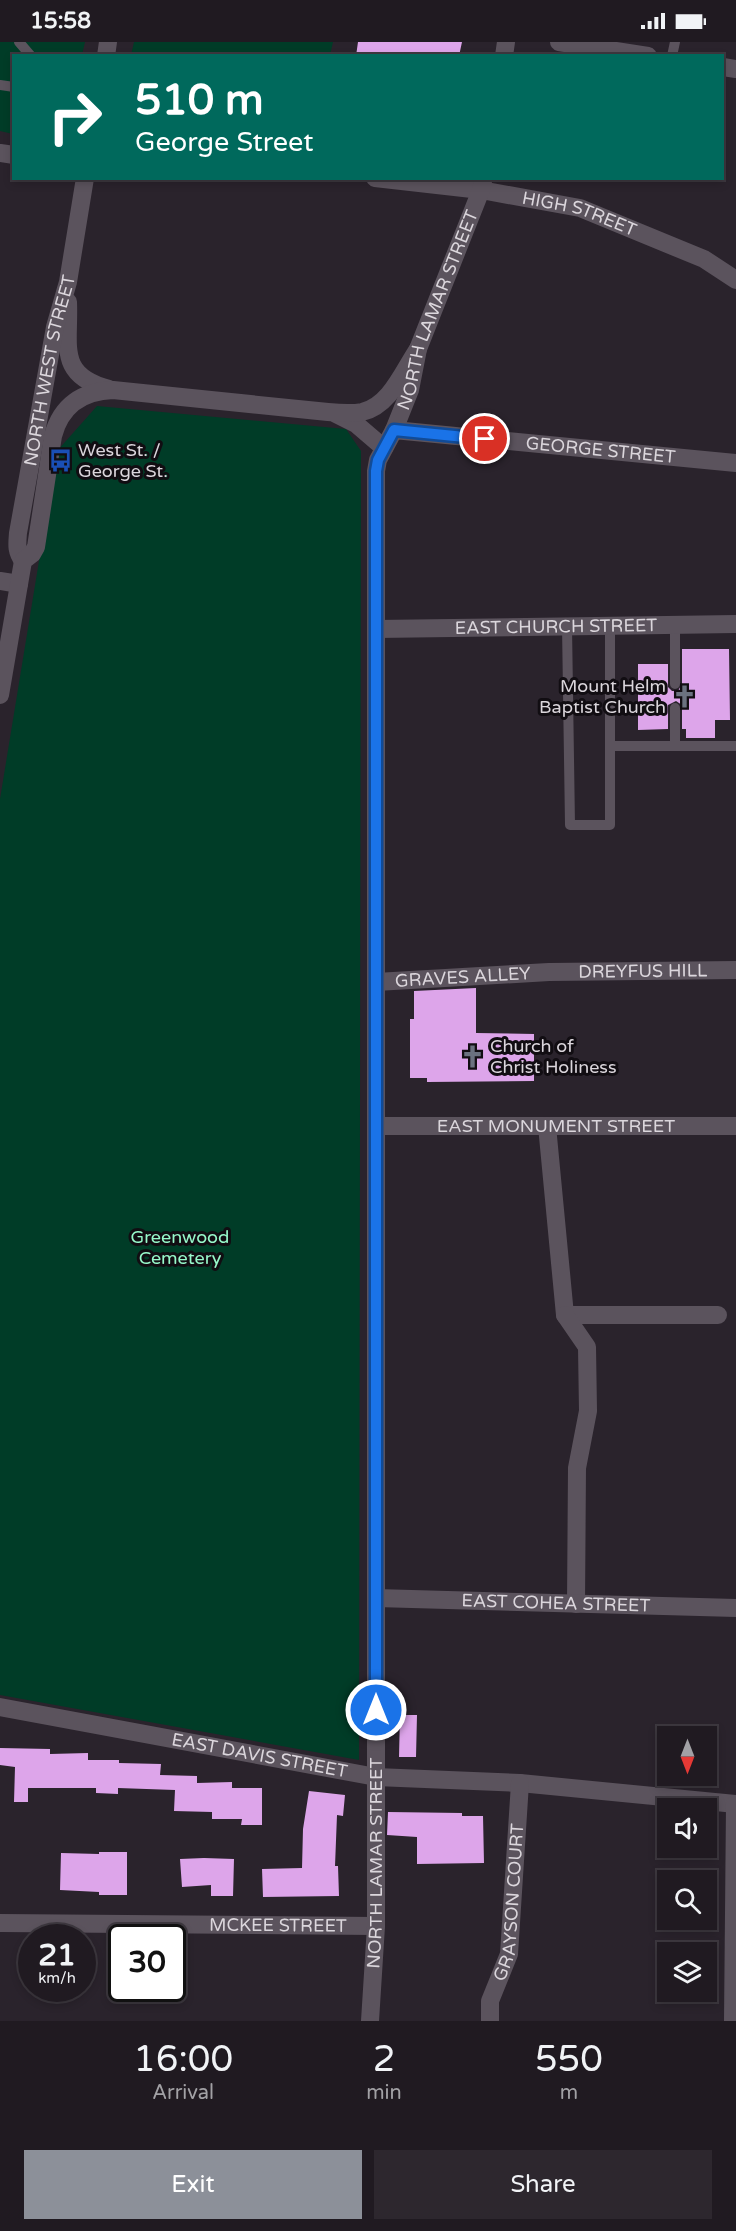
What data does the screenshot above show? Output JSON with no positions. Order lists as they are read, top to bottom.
{
  "streets": {
    "street": [
      "HIGH STREET",
      "NORTH LAMAR STREET",
      "NORTH WEST STREET",
      "GEORGE STREET",
      "EAST CHURCH STREET",
      "DREYFUS HILL",
      "GRAVES ALLEY",
      "EAST MONUMENT STREET",
      "EAST COHEA STREET",
      "EAST DAVIS STREET",
      "GRAYSON COURT",
      "MCKEE STREET"
    ]
  },
  "crossings": [
    ["HIGH STREET", "NORTH LAMAR STREET"],
    ["NORTH LAMAR STREET", "GEORGE STREET"],
    ["NORTH LAMAR STREET", "EAST CHURCH STREET"],
    ["NORTH LAMAR STREET", "GRAVES ALLEY"],
    ["NORTH LAMAR STREET", "EAST MONUMENT STREET"],
    ["NORTH LAMAR STREET", "EAST COHEA STREET"],
    ["NORTH LAMAR STREET", "EAST DAVIS STREET"],
    ["NORTH LAMAR STREET", "MCKEE STREET"],
    ["DREYFUS HILL", "GRAVES ALLEY"],
    ["EAST DAVIS STREET", "GRAYSON COURT"]
  ],
  "parks": ["Greenwood Cemetery"],
  "places": {
    "bus stop": ["West St. / George St."],
    "church": ["Mount Helm Baptist Church", "Church of Christ Holiness"]
  },
  "north": "bottom",
  "page": {
    "status": "15:58",
    "turn": ["510 m", "George Street"],
    "speed": "21 km/h",
    "limit": "30",
    "eta": [
      "16:00",
      "Arrival",
      "2",
      "min",
      "550",
      "m"
    ],
    "buttons": ["Exit", "Share"]
  }
}
